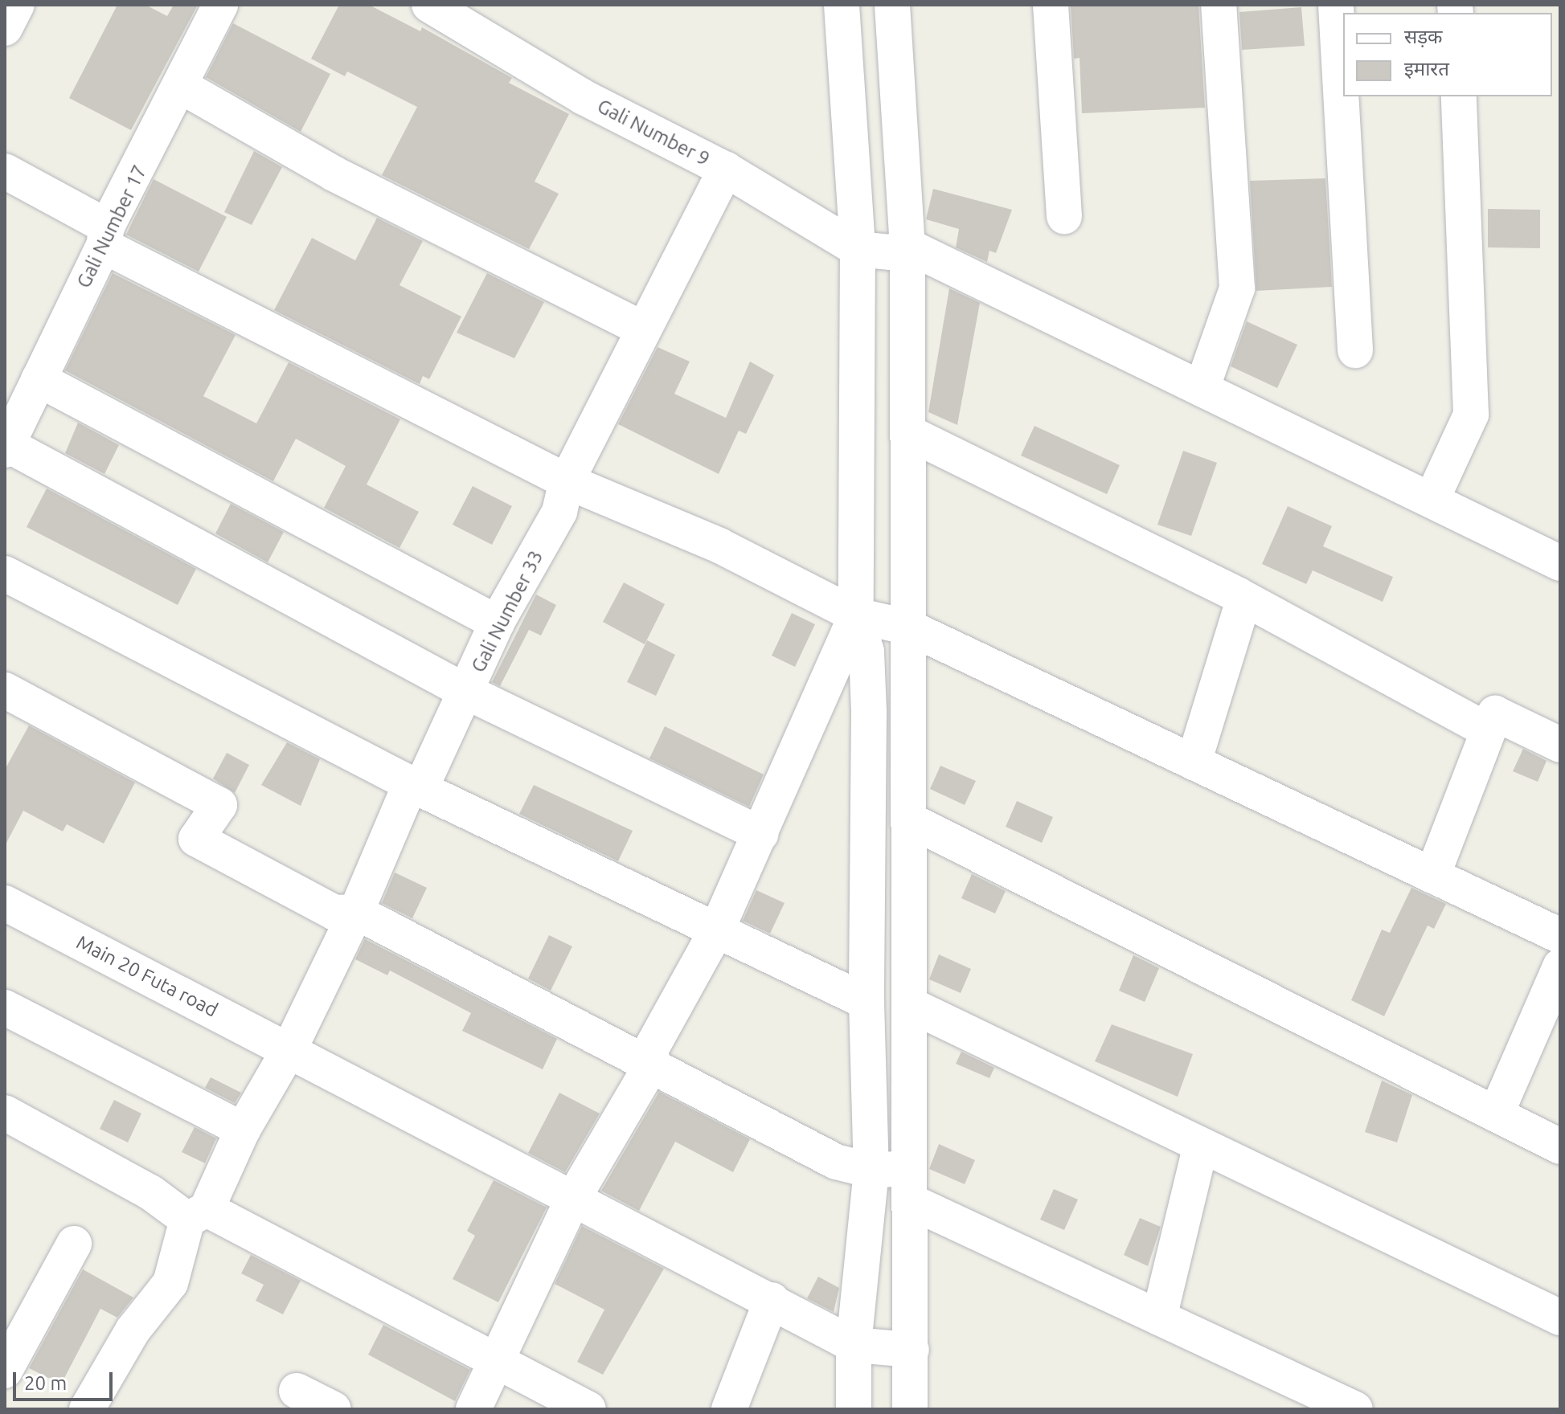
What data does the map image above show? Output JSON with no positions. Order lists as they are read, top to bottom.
{
  "streets": {
    "street": [
      "Gali Number 9",
      "Gali Number 17",
      "Gali Number 33",
      "Main 20 Futa road"
    ]
  },
  "crossings": [
    ["Gali Number 9", "Gali Number 33"],
    ["Gali Number 33", "Main 20 Futa road"]
  ],
  "legend": ["सड़क", "इमारत"],
  "scale_bar": "20 m"
}
